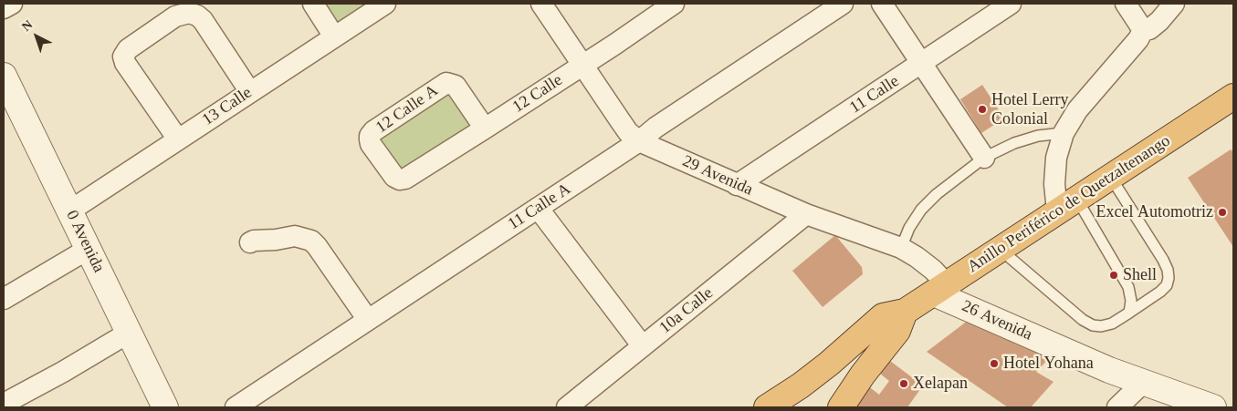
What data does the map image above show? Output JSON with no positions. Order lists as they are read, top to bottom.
{
  "streets": {
    "highway": ["Anillo Periférico de Quetzaltenango"],
    "street": [
      "12 Calle",
      "11 Calle",
      "13 Calle",
      "12 Calle A",
      "29 Avenida",
      "11 Calle A",
      "0 Avenida",
      "10a Calle",
      "26 Avenida"
    ]
  },
  "crossings": [
    ["12 Calle", "12 Calle A"],
    ["12 Calle", "29 Avenida"],
    ["11 Calle", "29 Avenida"],
    ["13 Calle", "0 Avenida"],
    ["29 Avenida", "Anillo Periférico de Quetzaltenango"],
    ["29 Avenida", "11 Calle A"],
    ["29 Avenida", "10a Calle"],
    ["29 Avenida", "26 Avenida"],
    ["Anillo Periférico de Quetzaltenango", "26 Avenida"]
  ],
  "places": [
    "Hotel Lerry Colonial",
    "Excel Automotriz",
    "Shell",
    "Hotel Yohana",
    "Xelapan"
  ],
  "north": "top left"
}
